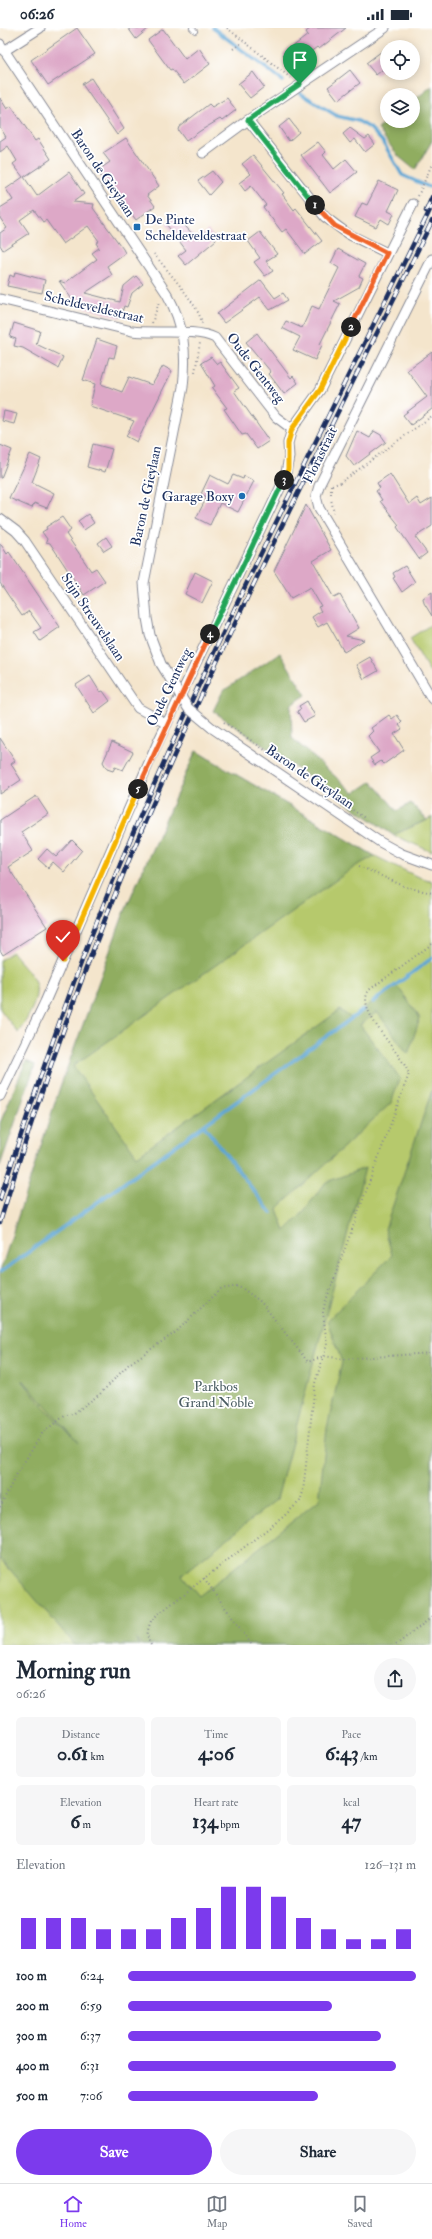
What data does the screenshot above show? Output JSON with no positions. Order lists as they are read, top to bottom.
{
  "streets": {
    "street": [
      "Baron de Gieylaan",
      "Scheldeveldestraat",
      "Oude Gentweg",
      "Florastraat",
      "Stijn Streuvelslaan"
    ]
  },
  "crossings": [
    ["Baron de Gieylaan", "Scheldeveldestraat"],
    ["Baron de Gieylaan", "Oude Gentweg"],
    ["Scheldeveldestraat", "Oude Gentweg"],
    ["Oude Gentweg", "Stijn Streuvelslaan"]
  ],
  "parks": ["Parkbos Grand Noble"],
  "places": {
    "transit": ["De Pinte Scheldeveldestraat"],
    "other": ["Garage Boxy"]
  },
  "page": {
    "status": "06:26",
    "pins": [
      "1",
      "2",
      "3",
      "4",
      "5"
    ],
    "heading": ["Morning run", "06:26"],
    "stats": [
      ["Distance", "0.61 km"],
      ["Time", "4:06"],
      ["Pace", "6:43 /km"],
      ["Elevation", "6 m"],
      ["Heart rate", "134 bpm"],
      ["kcal", "47"]
    ],
    "chart": ["Elevation", "126–131 m"],
    "list": [
      {
        "name": "100 m",
        "note": "6:24"
      },
      {
        "name": "200 m",
        "note": "6:59"
      },
      {
        "name": "300 m",
        "note": "6:37"
      },
      {
        "name": "400 m",
        "note": "6:31"
      },
      {
        "name": "500 m",
        "note": "7:06"
      }
    ],
    "buttons": ["Save", "Share"],
    "tabs": ["Home", "Map", "Saved"]
  }
}
